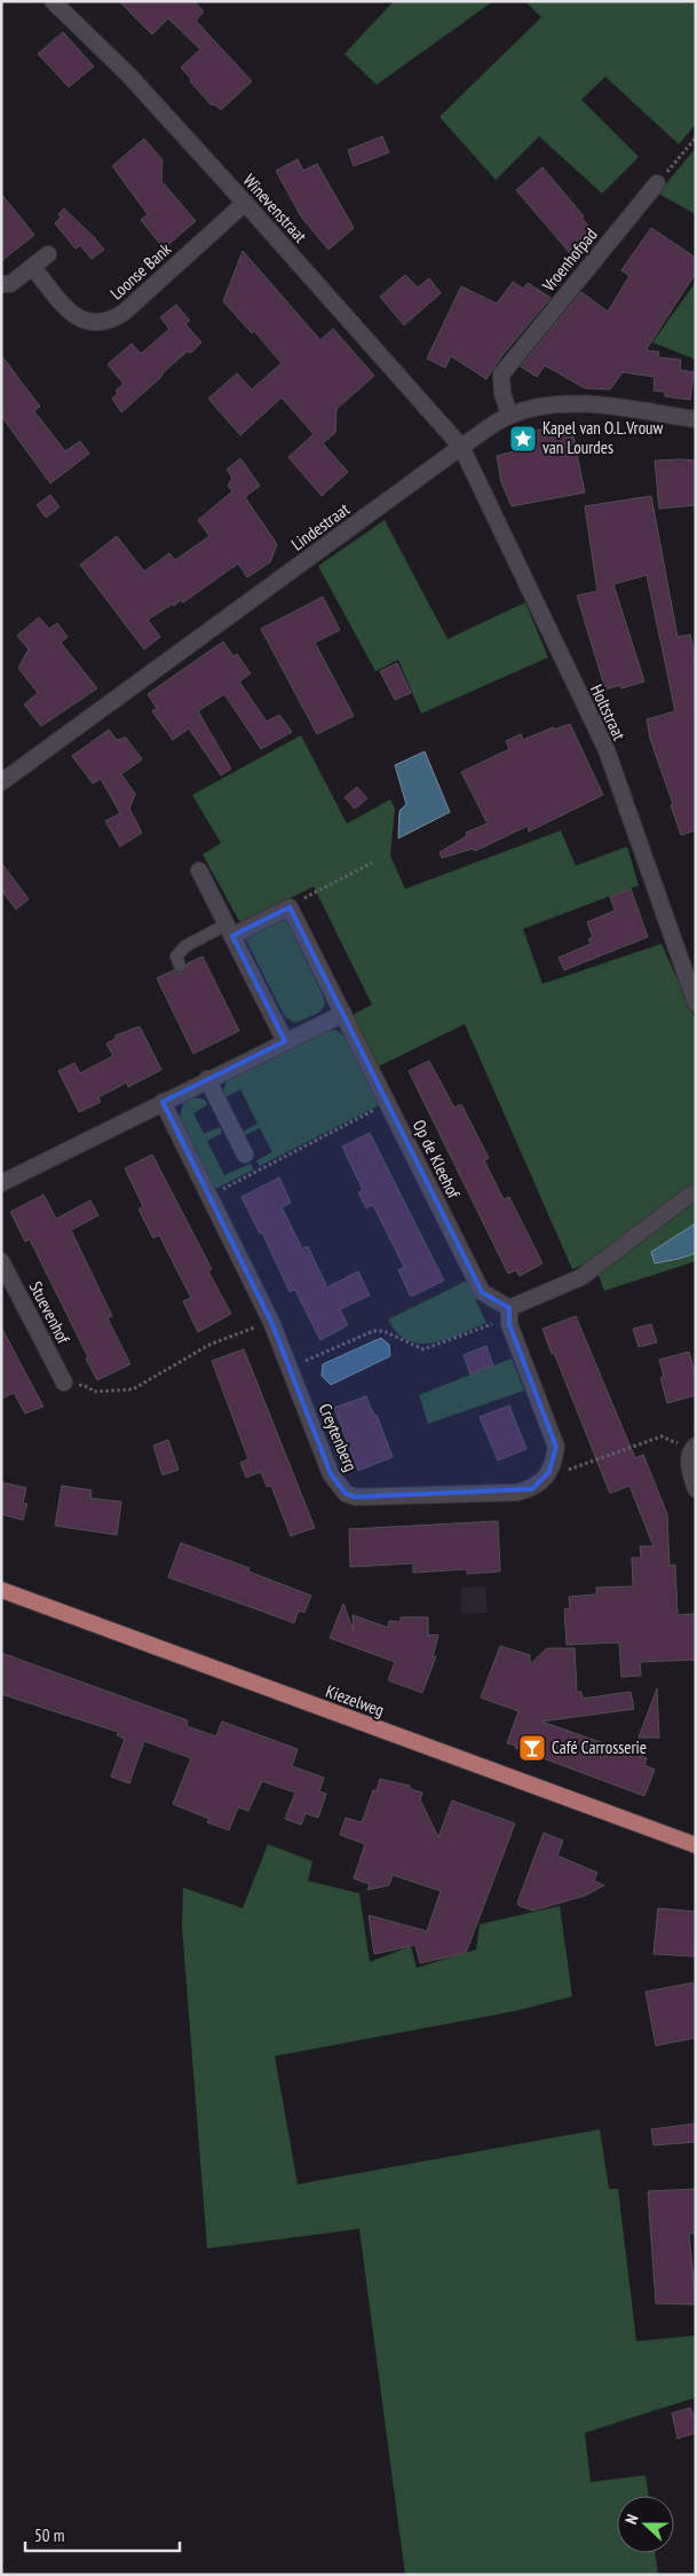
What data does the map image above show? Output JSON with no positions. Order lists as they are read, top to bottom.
{
  "streets": {
    "main road": ["Kiezelweg"],
    "street": [
      "Winevenstraat",
      "Vroenhofpad",
      "Loonse Bank",
      "Lindestraat",
      "Holtstraat",
      "Op de Kleehof",
      "Stuevenhof",
      "Creytenberg"
    ]
  },
  "crossings": [
    ["Winevenstraat", "Loonse Bank"],
    ["Winevenstraat", "Lindestraat"],
    ["Winevenstraat", "Holtstraat"],
    ["Vroenhofpad", "Lindestraat"],
    ["Lindestraat", "Holtstraat"]
  ],
  "places": {
    "place": ["Kapel van O.L.Vrouw van Lourdes"],
    "bar": ["Café Carrosserie"]
  },
  "scale_bar": "50 m",
  "north": "left"
}
